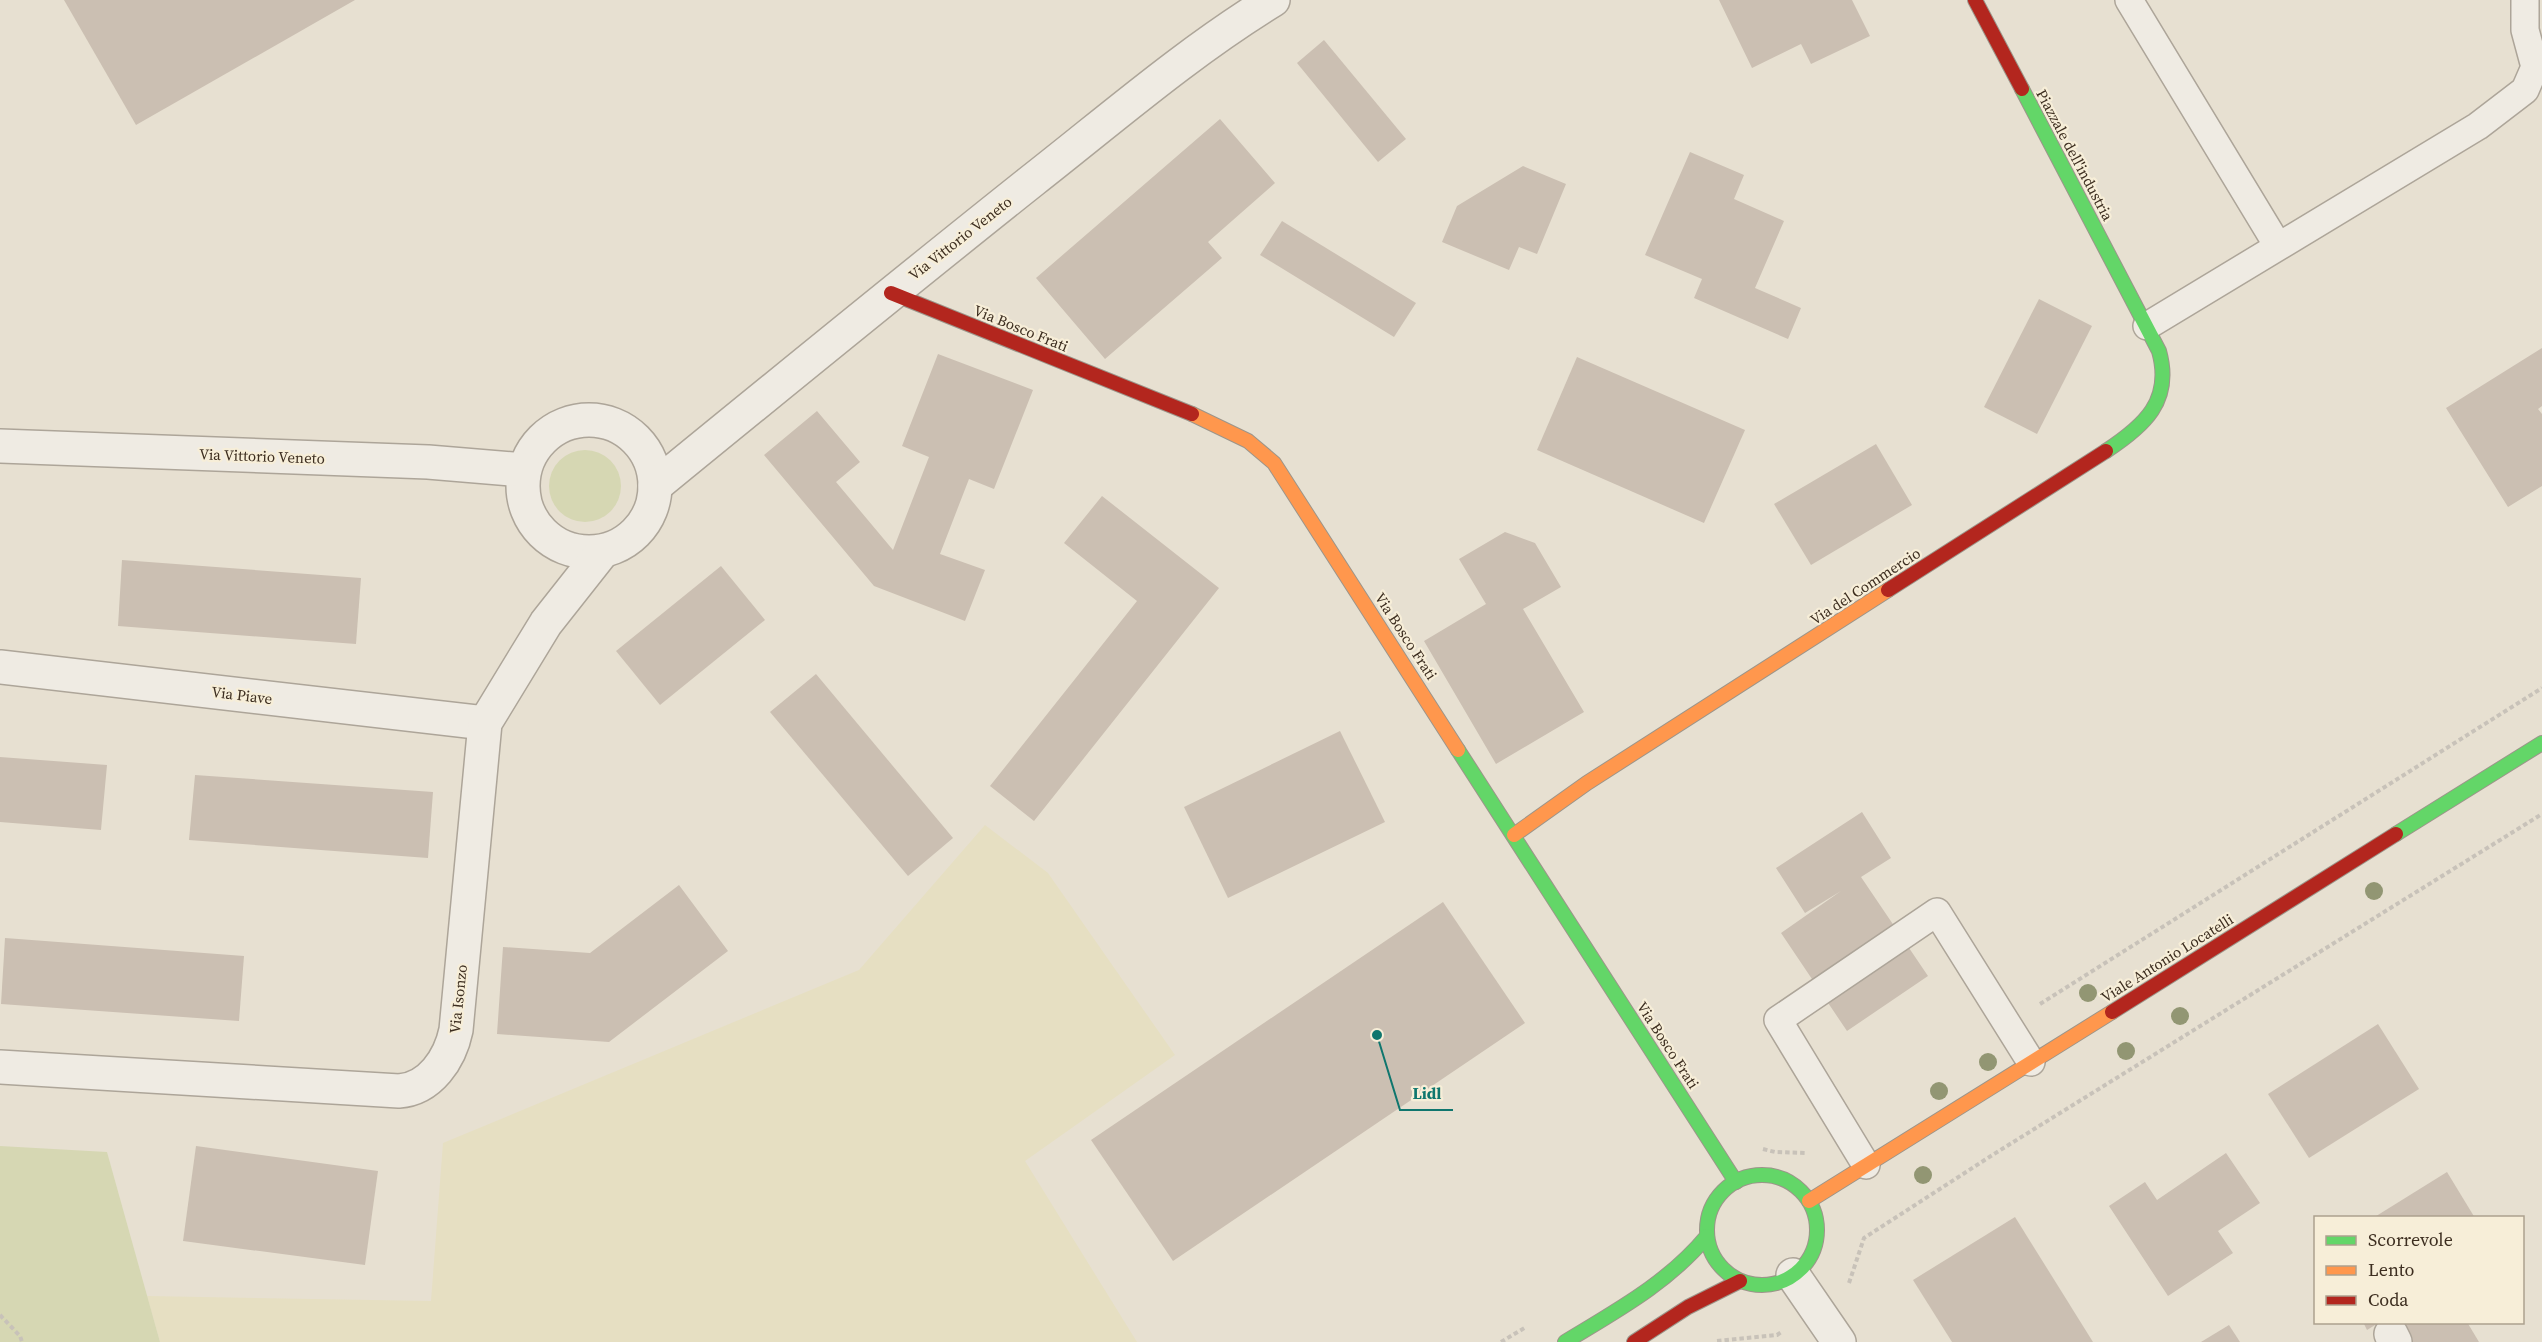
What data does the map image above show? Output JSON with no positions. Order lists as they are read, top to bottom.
{
  "streets": {
    "street": [
      "Piazzale dell'industria",
      "Via Vittorio Veneto",
      "Via Bosco Frati",
      "Via del Commercio",
      "Via Piave",
      "Viale Antonio Locatelli",
      "Via Isonzo"
    ]
  },
  "crossings": [
    ["Piazzale dell'industria", "Via del Commercio"],
    ["Via Vittorio Veneto", "Via Bosco Frati"],
    ["Via Vittorio Veneto", "Via Isonzo"],
    ["Via Bosco Frati", "Via del Commercio"],
    ["Via Bosco Frati", "Viale Antonio Locatelli"],
    ["Via Piave", "Via Isonzo"]
  ],
  "places": ["Lidl"],
  "legend": ["Scorrevole", "Lento", "Coda"]
}
